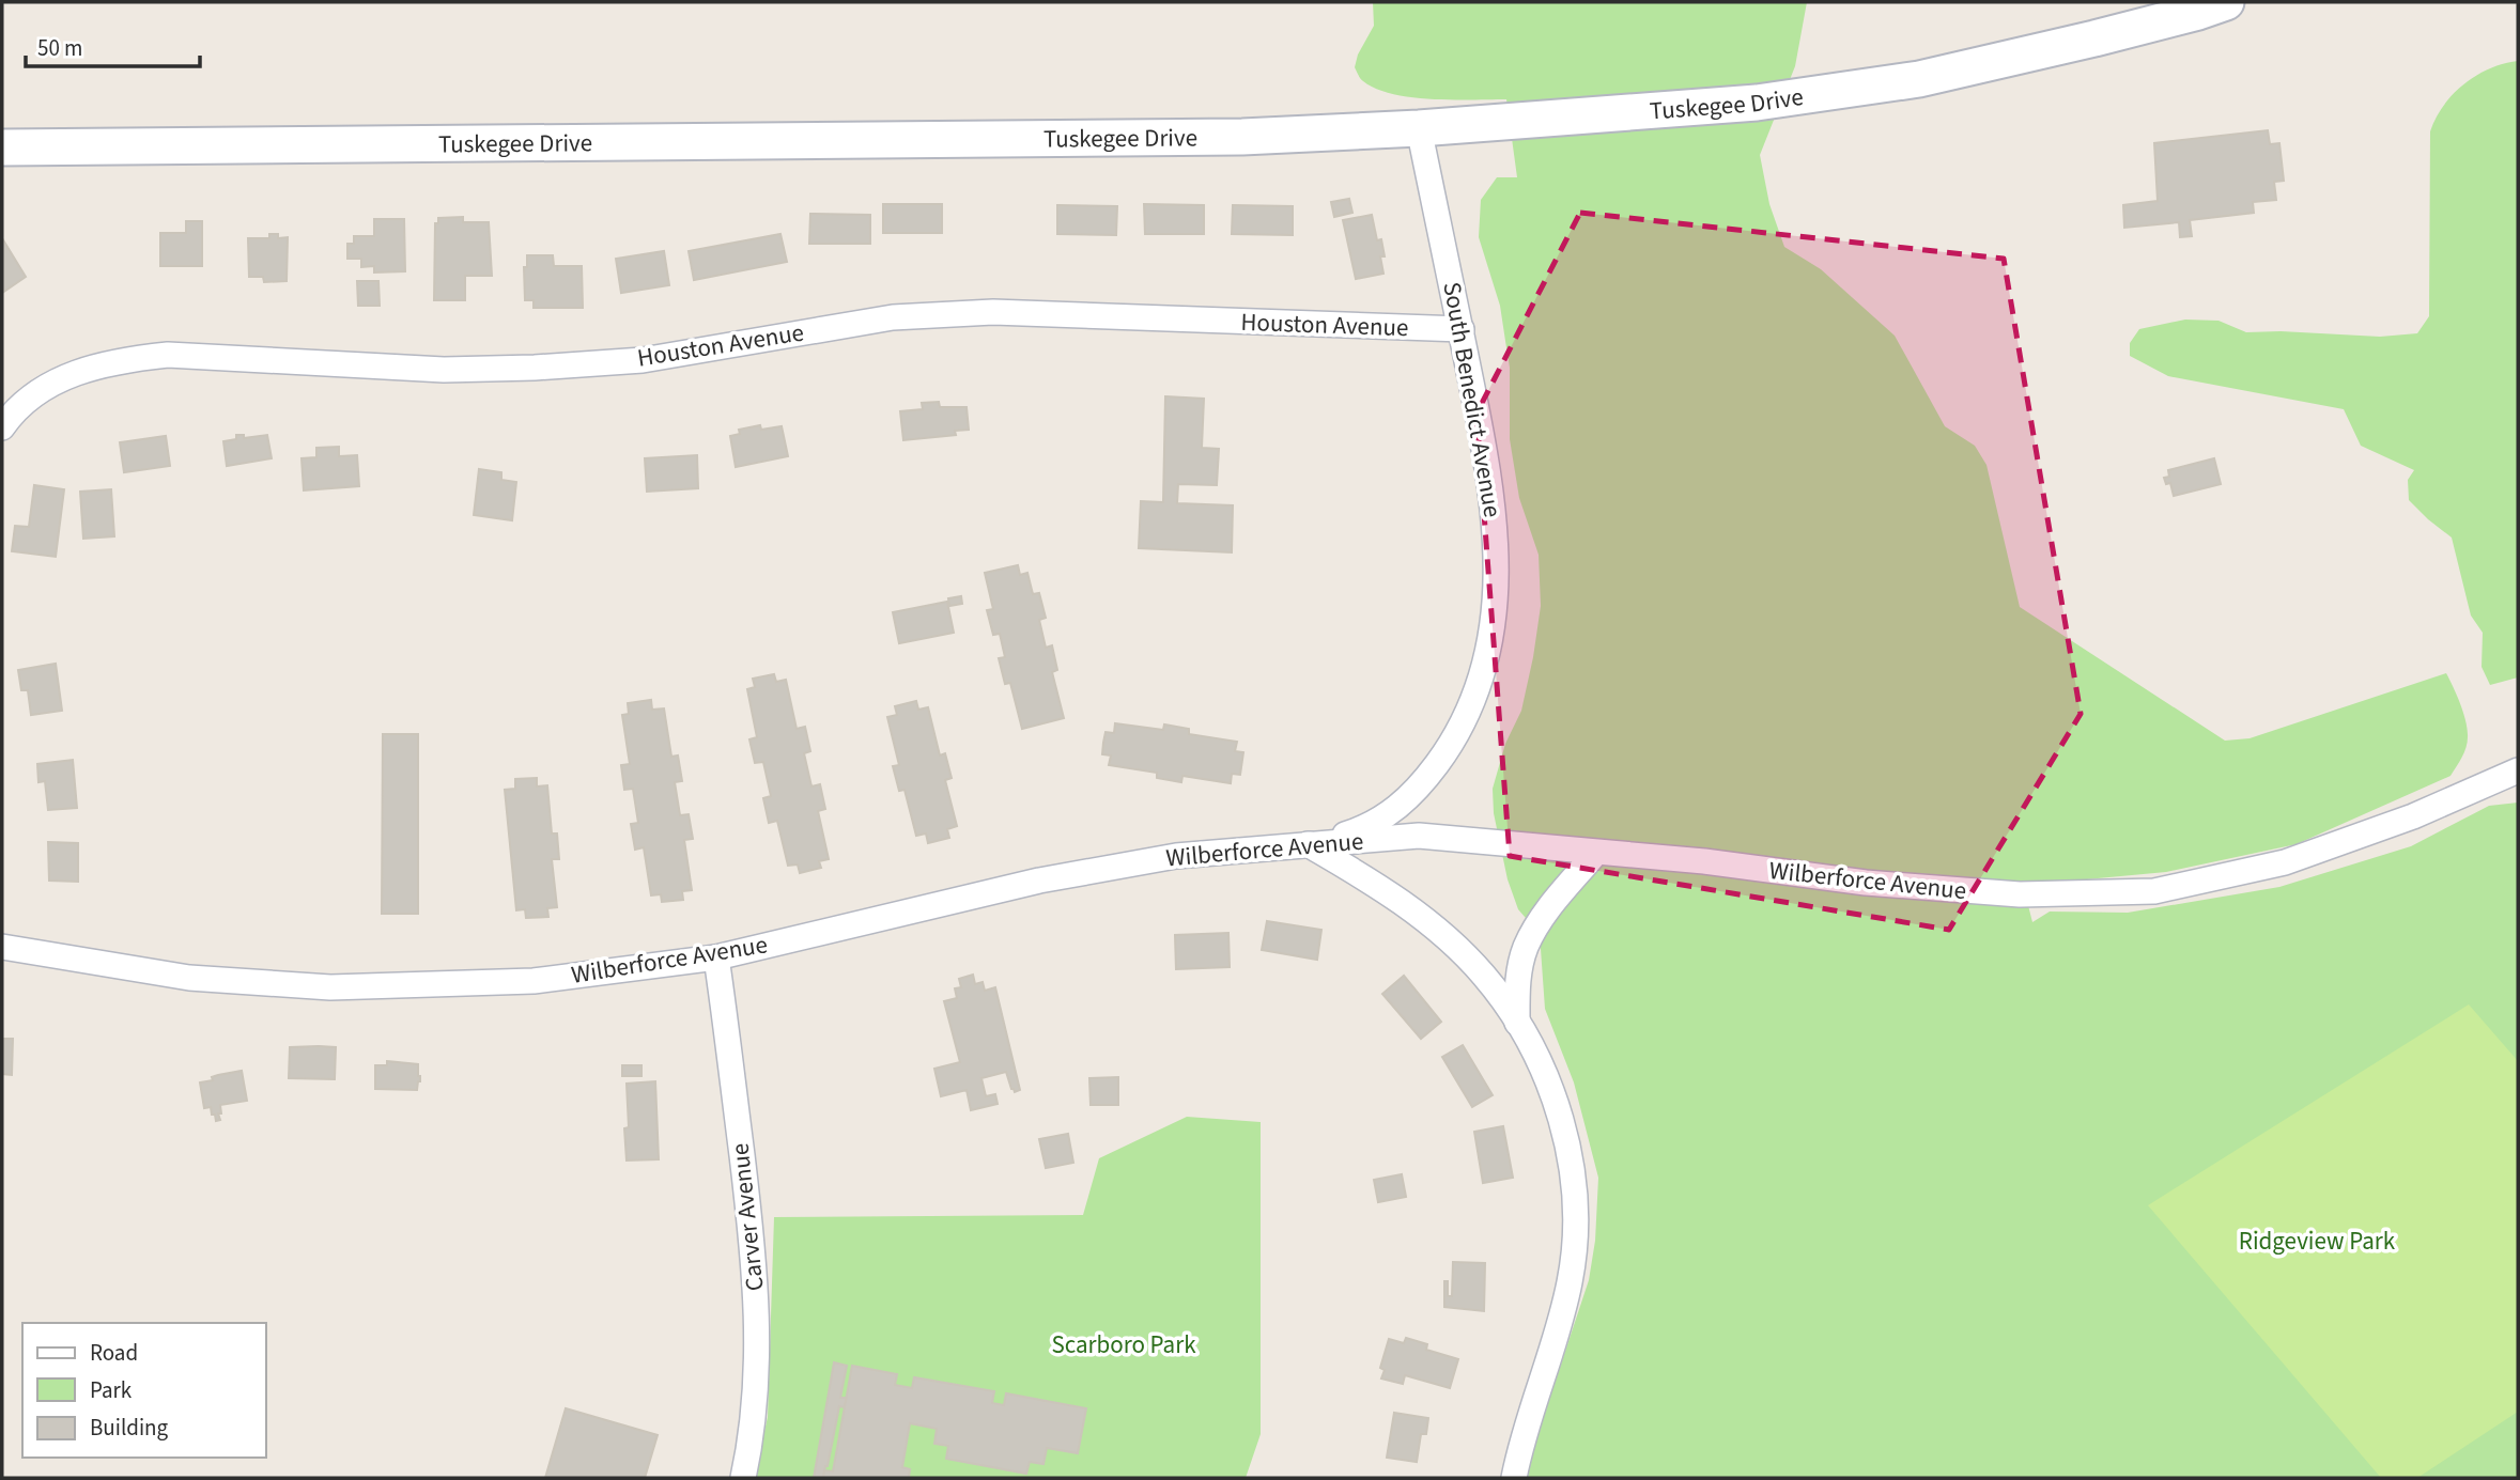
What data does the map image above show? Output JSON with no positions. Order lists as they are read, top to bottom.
{
  "streets": {
    "street": [
      "Tuskegee Drive",
      "Houston Avenue",
      "South Benedict Avenue",
      "Wilberforce Avenue",
      "Carver Avenue"
    ]
  },
  "crossings": [
    ["Tuskegee Drive", "South Benedict Avenue"],
    ["Houston Avenue", "South Benedict Avenue"],
    ["South Benedict Avenue", "Wilberforce Avenue"],
    ["Wilberforce Avenue", "Carver Avenue"]
  ],
  "parks": ["Ridgeview Park", "Scarboro Park"],
  "legend": ["Road", "Park", "Building"],
  "scale_bar": "50 m"
}
